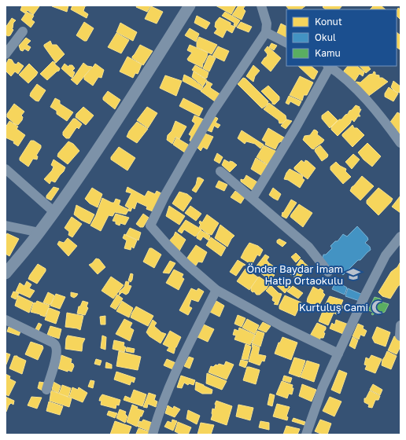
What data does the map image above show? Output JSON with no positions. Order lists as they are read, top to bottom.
{
  "places": {
    "school or university": ["Önder Baydar İmam Hatip Ortaokulu"],
    "mosque": ["Kurtuluş Cami"]
  },
  "legend": ["Konut", "Okul", "Kamu"]
}
